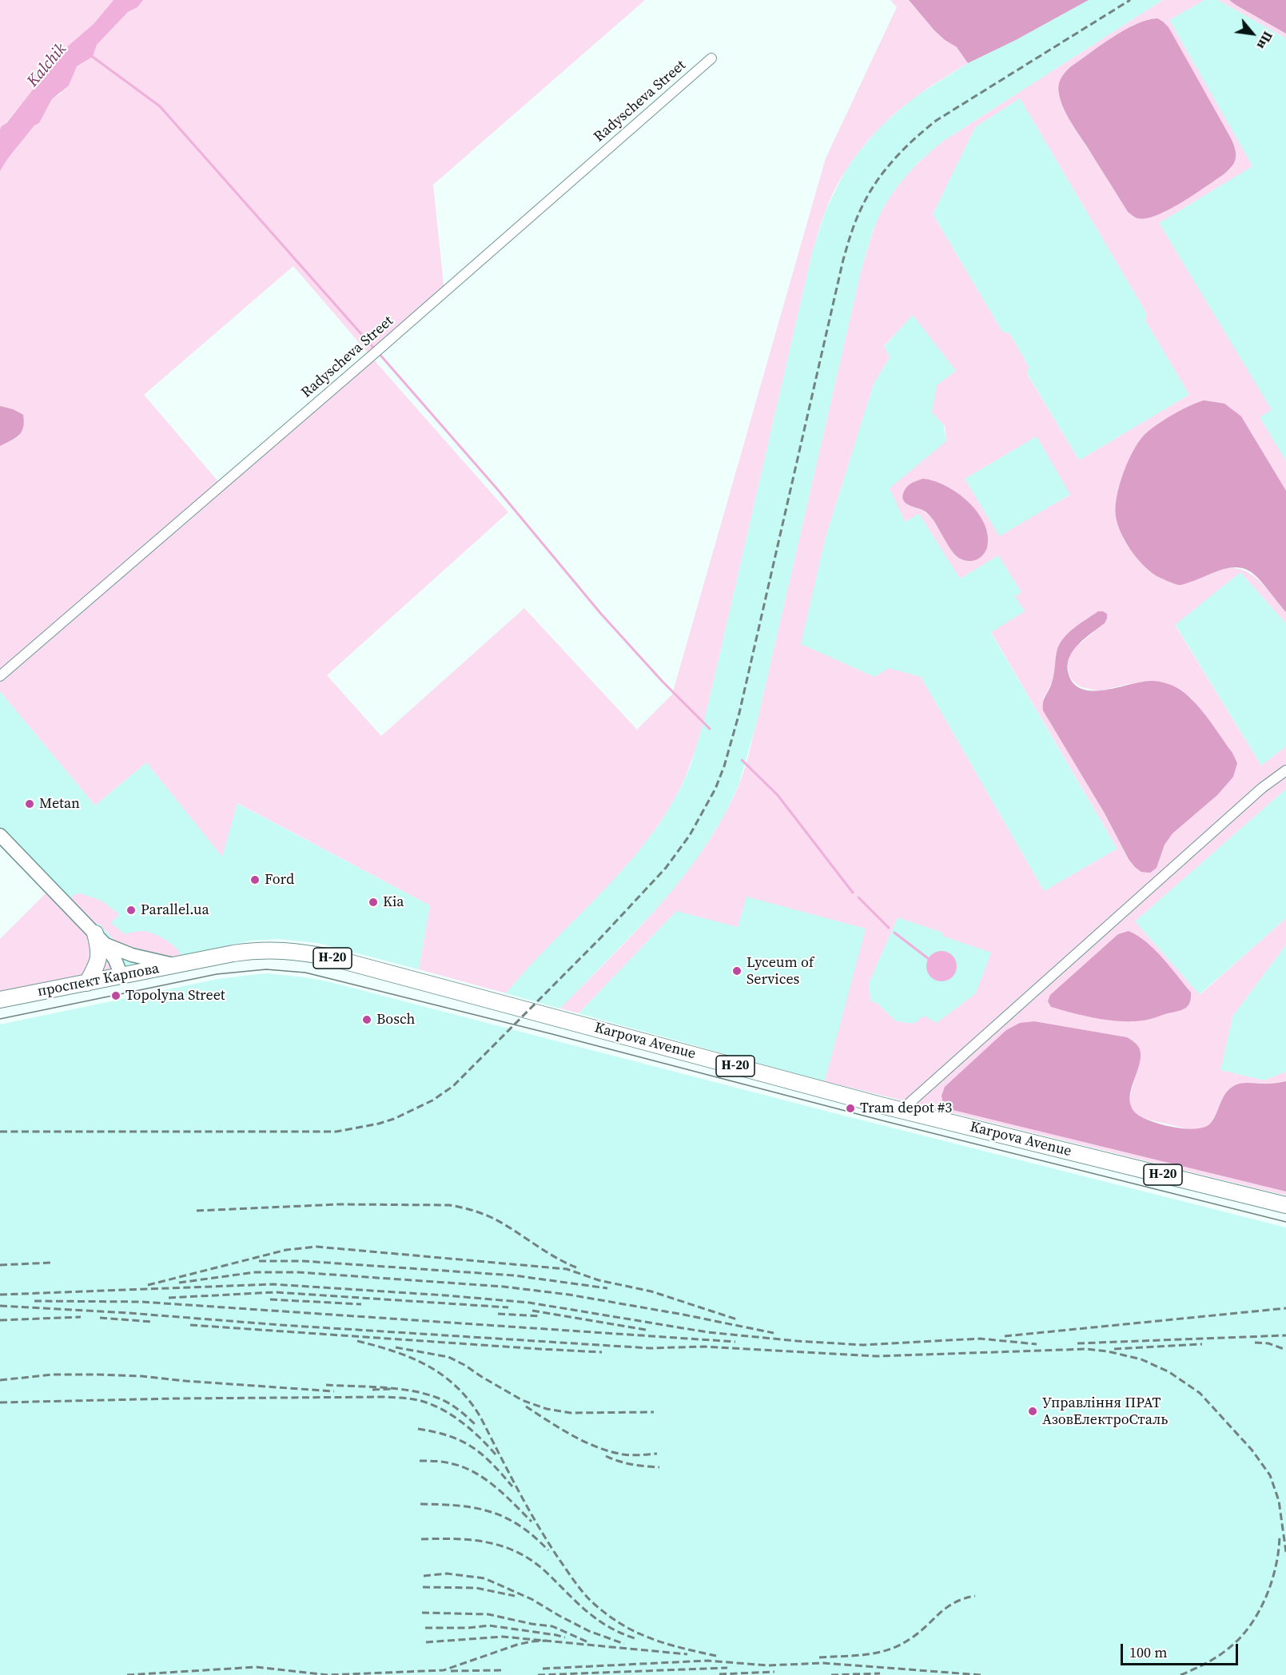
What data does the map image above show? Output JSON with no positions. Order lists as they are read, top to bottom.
{
  "streets": {
    "main road": ["Н-20", "проспект Карпова", "Karpova Avenue"],
    "street": ["Radyscheva Street"]
  },
  "crossings": [
    ["проспект Карпова", "Karpova Avenue"]
  ],
  "water": ["Kalchik"],
  "places": [
    "Metan",
    "Ford",
    "Kia",
    "Parallel.ua",
    "Lyceum of Services",
    "Topolyna Street",
    "Bosch",
    "Tram depot #3",
    "Управління ПРАТ АзовЕлектроСталь"
  ],
  "scale_bar": "100 m",
  "north": "bottom right"
}
